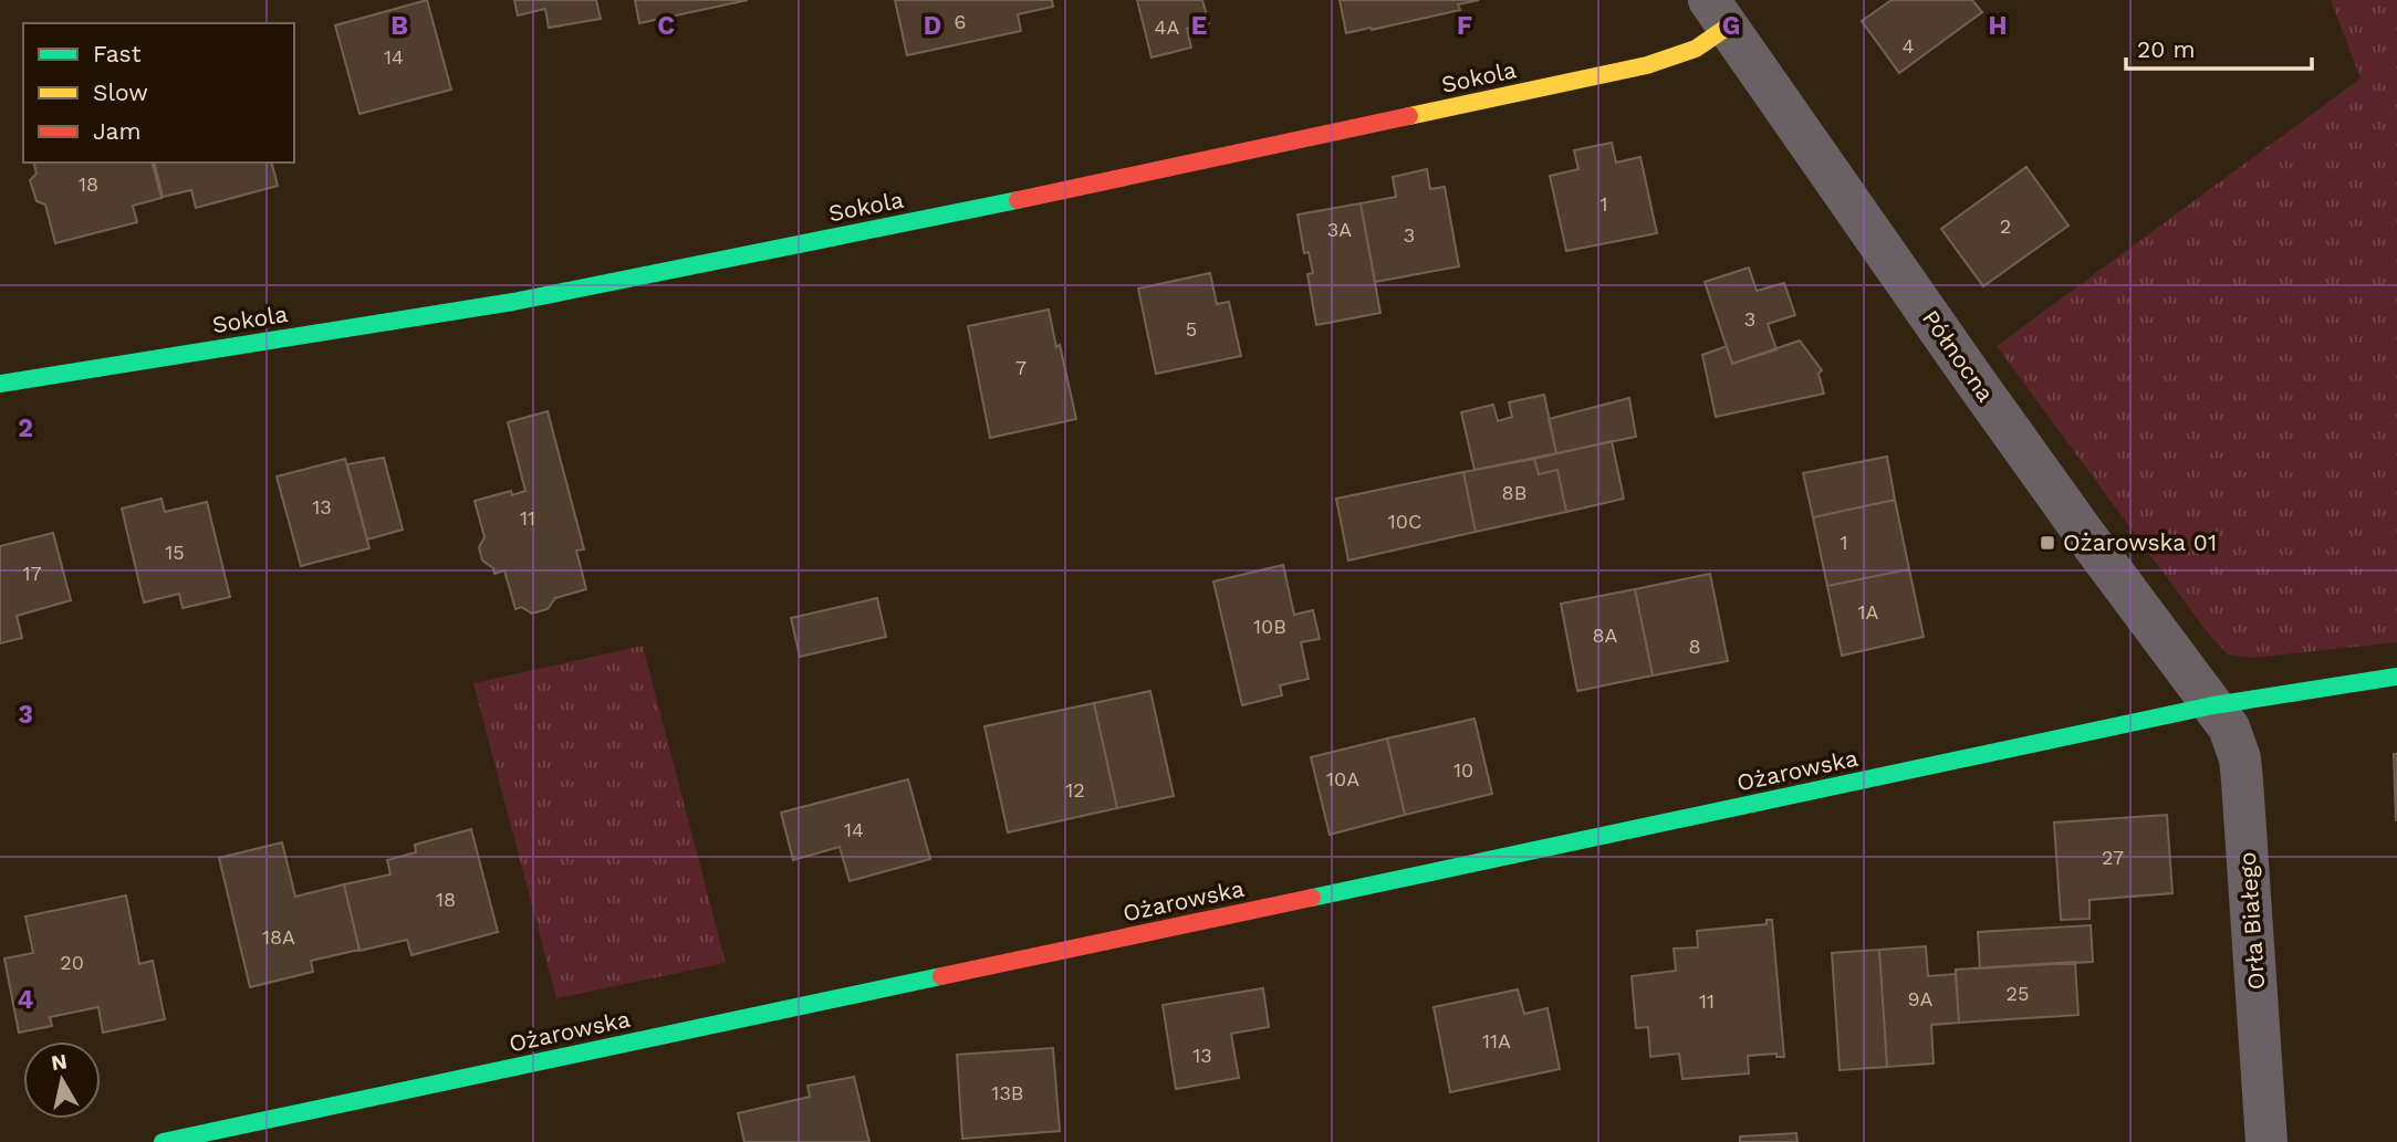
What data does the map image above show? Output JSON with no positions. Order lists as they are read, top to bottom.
{
  "streets": {
    "street": [
      "Sokola",
      "Północna",
      "Ożarowska",
      "Orła Białego"
    ]
  },
  "crossings": [
    ["Sokola", "Północna"],
    ["Północna", "Ożarowska"],
    ["Północna", "Orła Białego"],
    ["Ożarowska", "Orła Białego"]
  ],
  "places": {
    "transit": ["Ożarowska 01"]
  },
  "house_numbers": [
    "6",
    "4A",
    "4",
    "14",
    "18",
    "1",
    "2",
    "3A",
    "3",
    "3",
    "5",
    "7",
    "8B",
    "13",
    "11",
    "10C",
    "1",
    "15",
    "17",
    "1A",
    "10B",
    "8A",
    "8",
    "10",
    "10A",
    "12",
    "14",
    "27",
    "18",
    "18A",
    "20",
    "25",
    "9A",
    "11",
    "11A",
    "13",
    "13B"
  ],
  "legend": ["Fast", "Slow", "Jam"],
  "scale_bar": "20 m",
  "north": "top",
  "grid": {
    "columns": [
      "B",
      "C",
      "D",
      "E",
      "F",
      "G",
      "H"
    ],
    "rows": ["2", "3", "4"]
  }
}
